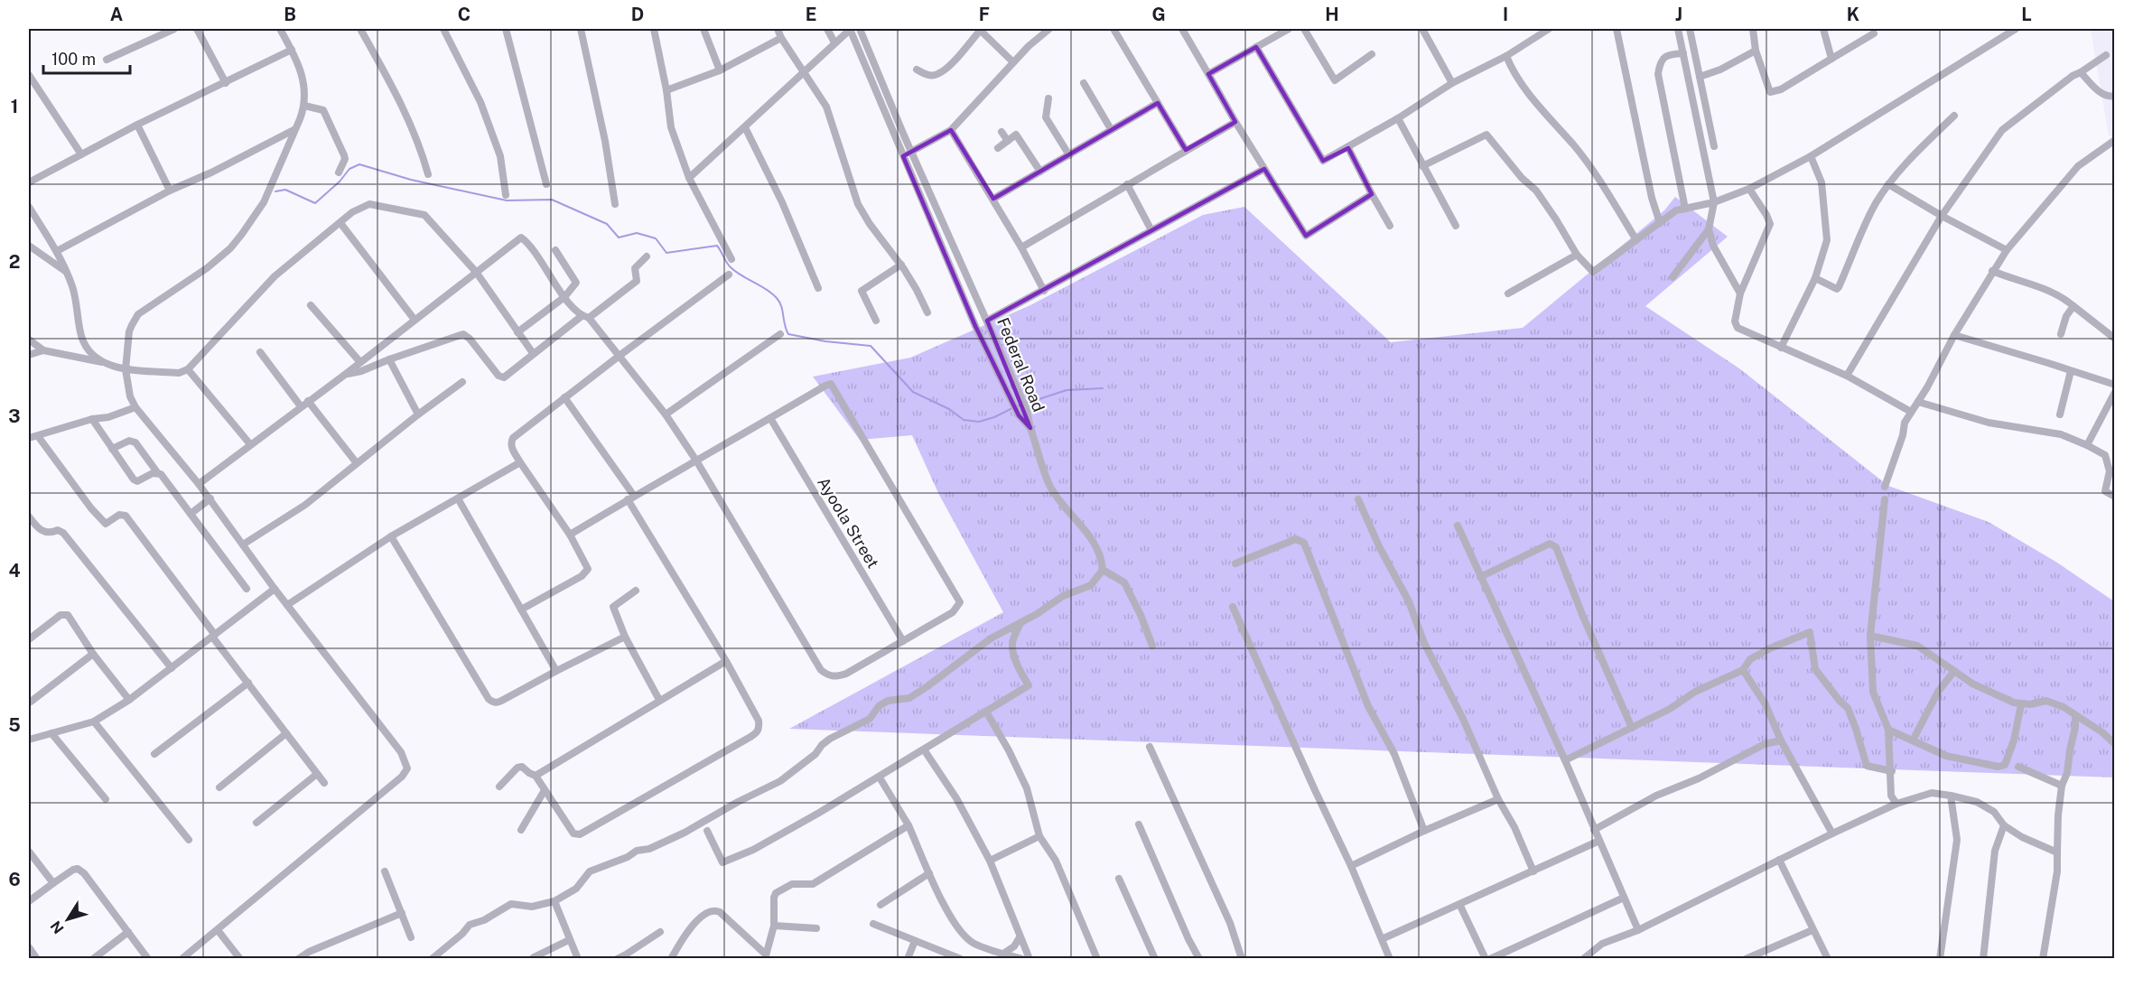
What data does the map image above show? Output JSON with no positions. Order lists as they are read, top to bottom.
{
  "streets": {
    "street": ["Federal Road", "Ayoola Street"]
  },
  "scale_bar": "100 m",
  "north": "bottom left",
  "grid": {
    "columns": [
      "A",
      "B",
      "C",
      "D",
      "E",
      "F",
      "G",
      "H",
      "I",
      "J",
      "K",
      "L"
    ],
    "rows": [
      "1",
      "2",
      "3",
      "4",
      "5",
      "6"
    ]
  }
}
